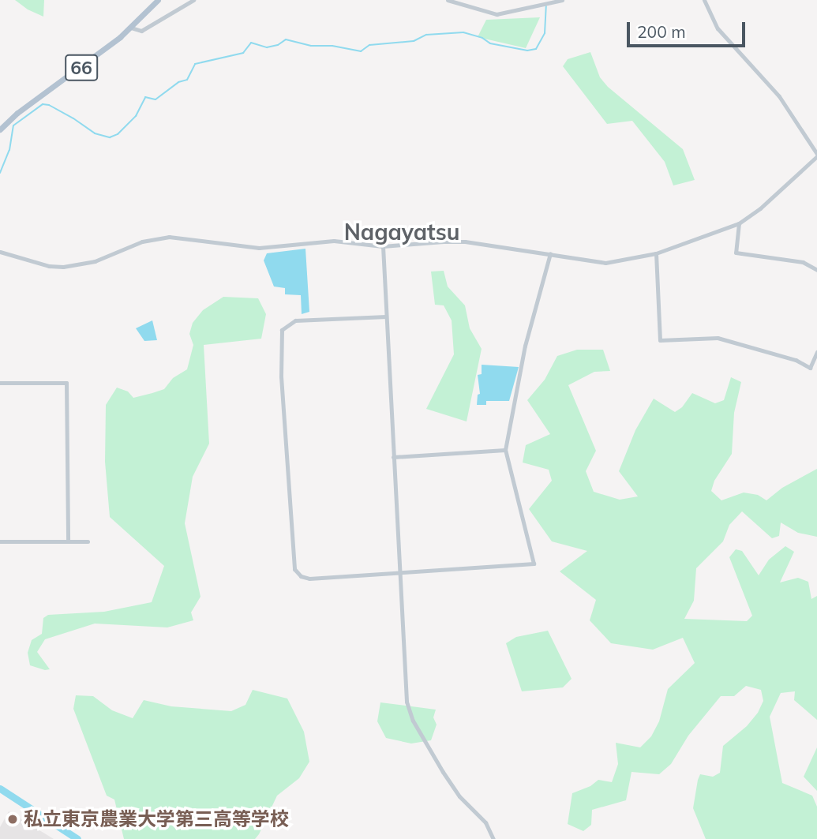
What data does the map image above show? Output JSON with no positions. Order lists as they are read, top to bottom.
{
  "streets": {
    "main road": ["66"]
  },
  "districts": ["Nagayatsu"],
  "places": ["私立東京農業大学第三高等学校"],
  "scale_bar": "200 m"
}
